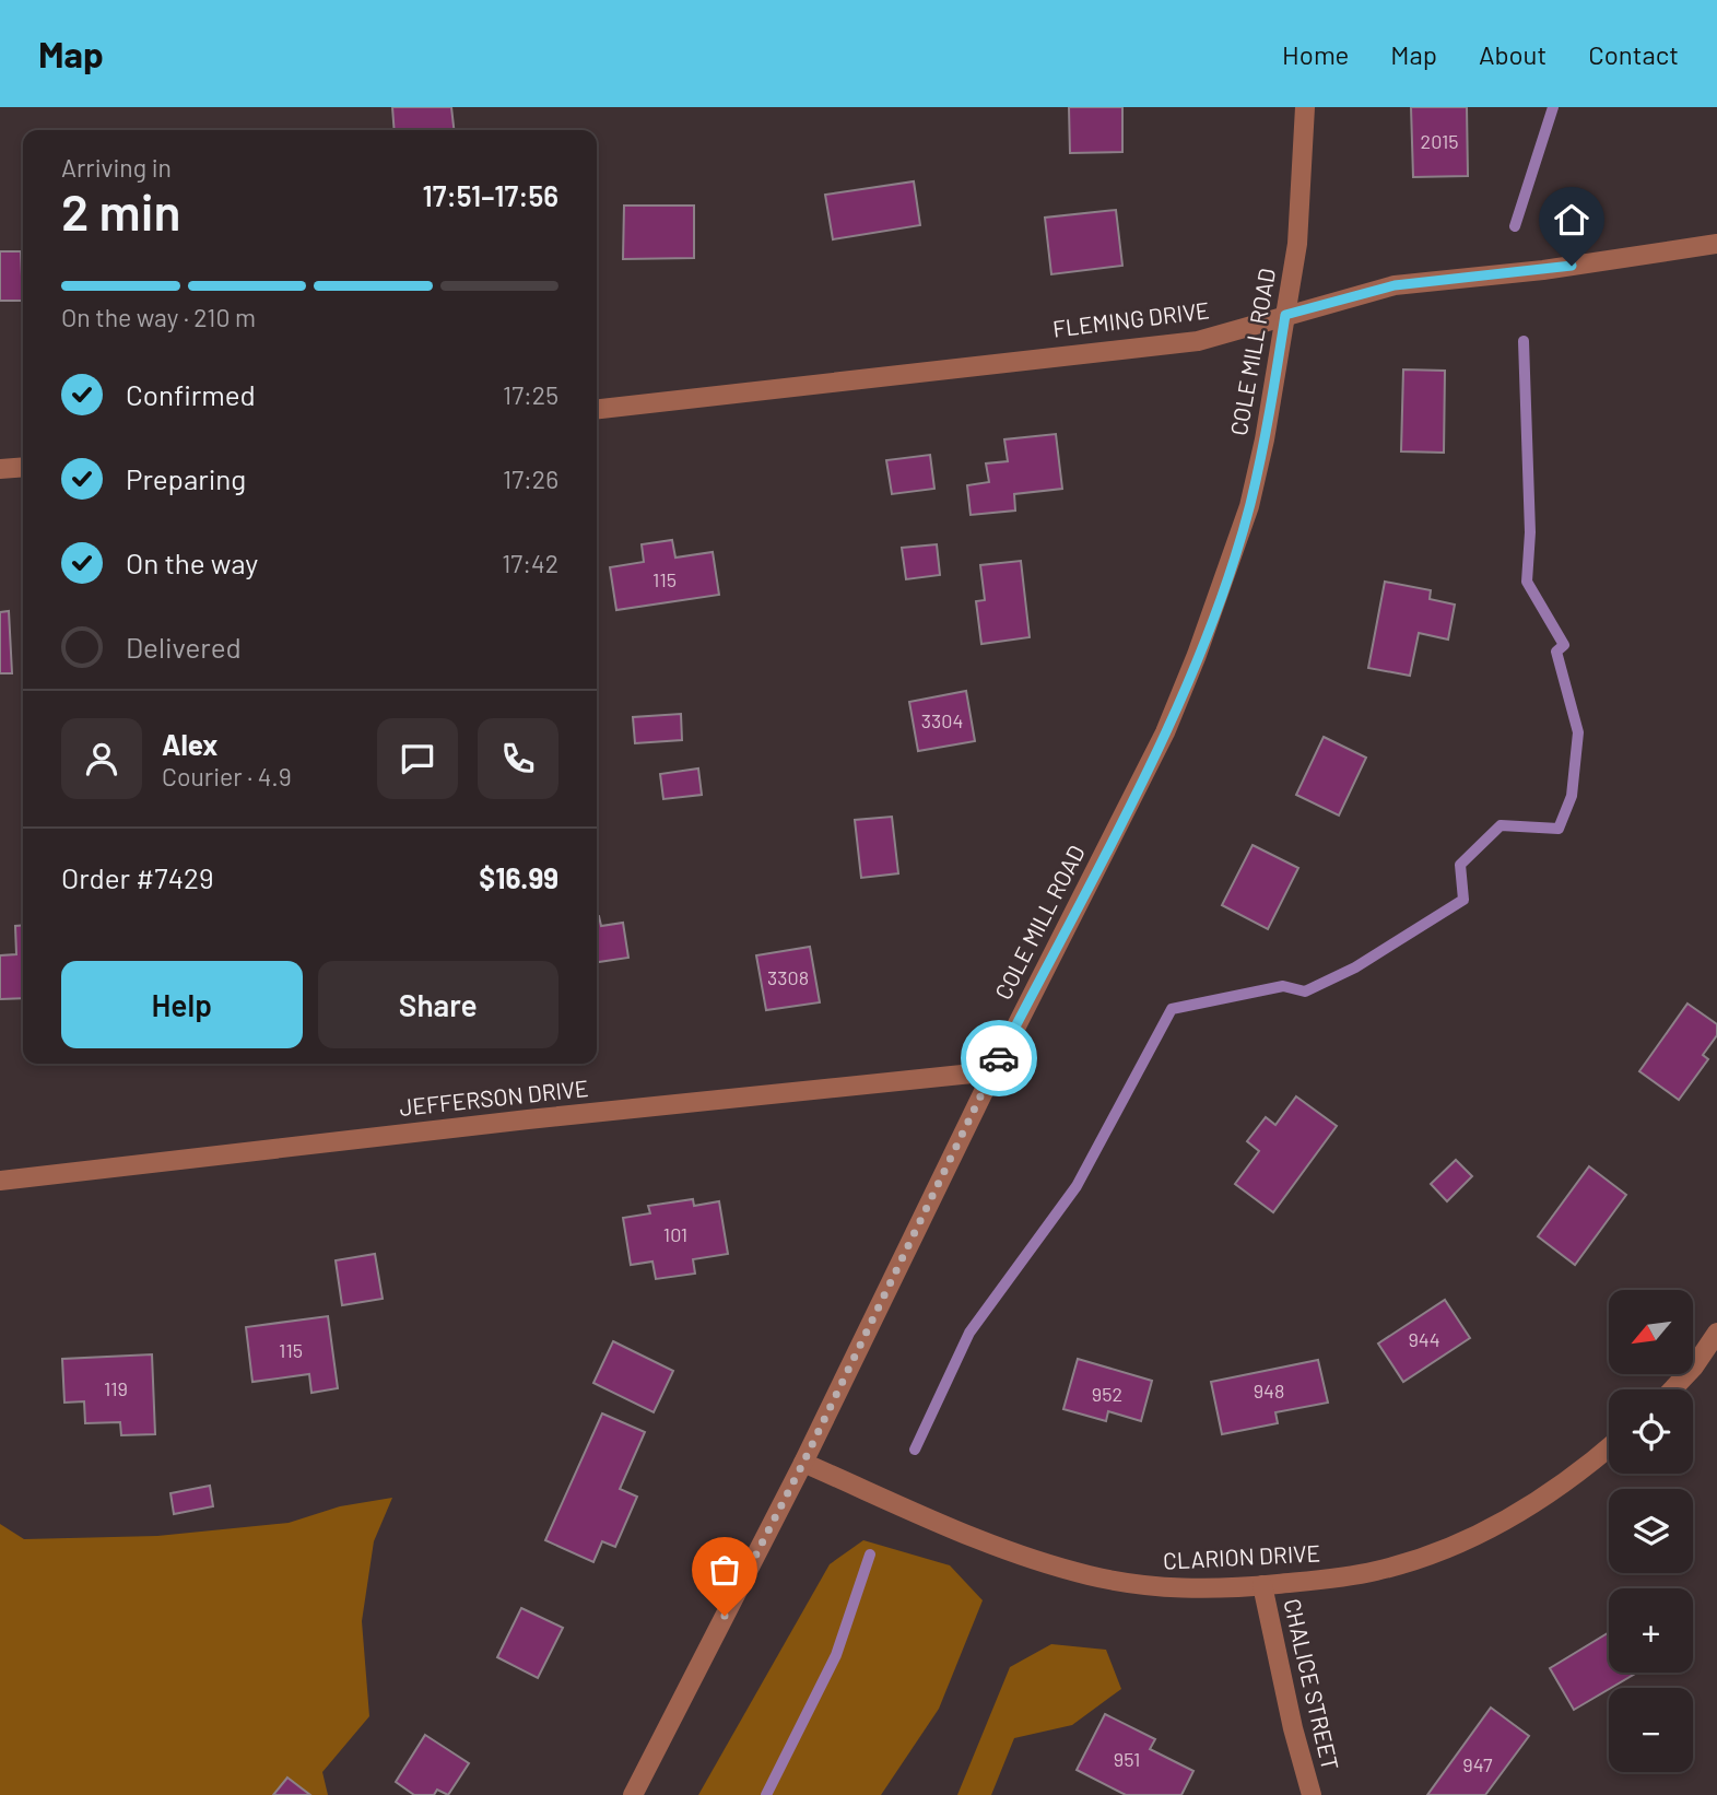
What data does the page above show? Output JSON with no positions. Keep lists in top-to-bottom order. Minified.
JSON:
{"streets":{"street":["FLEMING DRIVE","COLE MILL ROAD","JEFFERSON DRIVE","CLARION DRIVE","CHALICE STREET"]},"crossings":[["FLEMING DRIVE","COLE MILL ROAD"],["COLE MILL ROAD","JEFFERSON DRIVE"],["COLE MILL ROAD","CLARION DRIVE"],["CLARION DRIVE","CHALICE STREET"]],"house_numbers":["2015","115","3304","3308","101","944","115","119","948","952","951","947"],"north":"bottom left","page":{"header":"Map","nav":["Home","Map","About","Contact"],"heading":["2 min","Arriving in","17:51–17:56"],"panel":["Alex","Courier · 4.9","Order #7429","$16.99"],"bar":"On the way · 210 m","list":[["Confirmed","17:25"],["Preparing","17:26"],["On the way","17:42"],"Delivered"],"buttons":["Help","Share"],"map_buttons":["+","−"]}}
